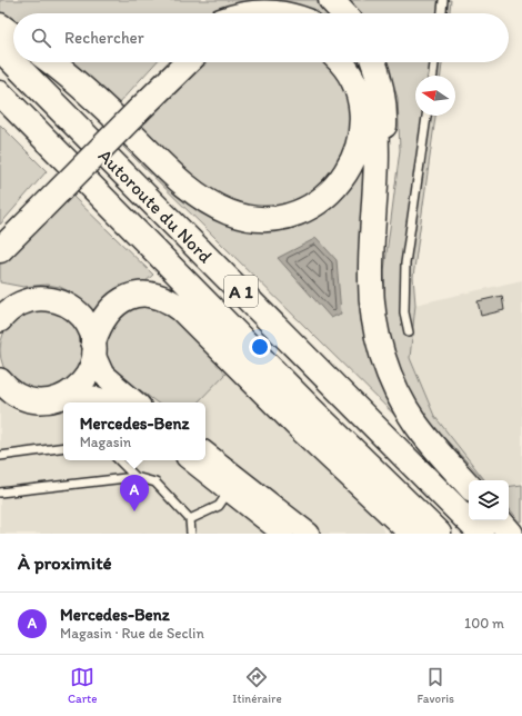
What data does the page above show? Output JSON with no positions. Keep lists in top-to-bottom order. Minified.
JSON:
{"streets":{"highway":["Autoroute du Nord","A 1"]},"north":"left","page":{"search":"Rechercher","popup":["Mercedes-Benz","Magasin"],"pins":"A","heading":"À proximité","list":[{"mark":"A","name":"Mercedes-Benz","note":"Magasin · Rue de Seclin","value":"100 m"}],"nav":["Carte","Itinéraire","Favoris"]}}
